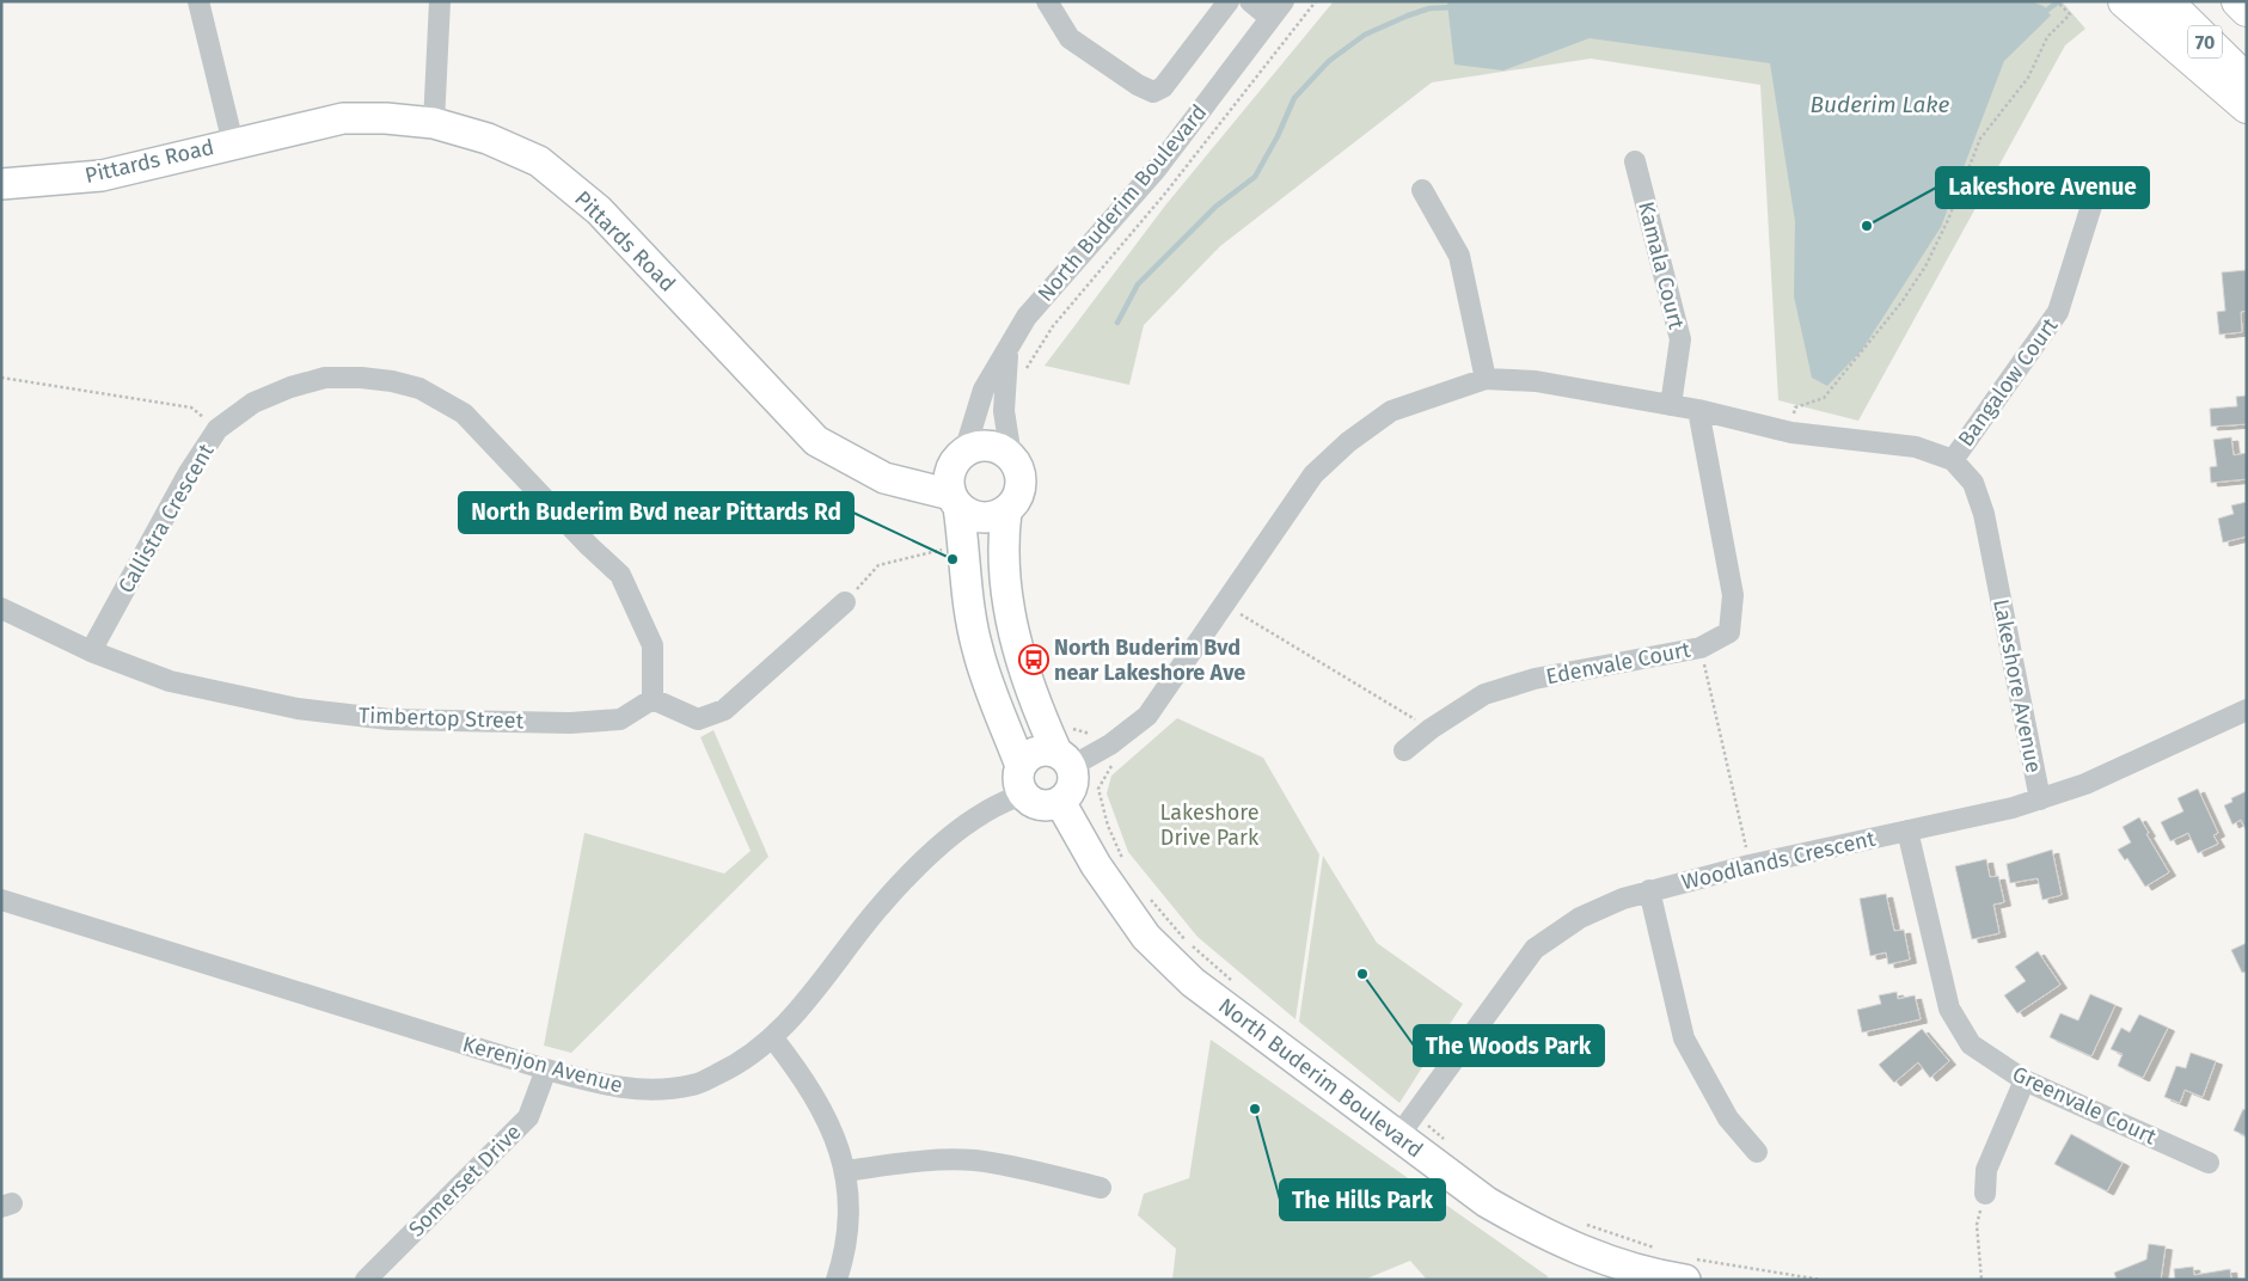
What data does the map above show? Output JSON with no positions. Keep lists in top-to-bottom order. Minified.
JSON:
{"streets":{"highway":["70"],"street":["Pittards Road","North Buderim Boulevard","Kamala Court","Bangalow Court","Callistra Crescent","Edenvale Court","Lakeshore Avenue","Timbertop Street","Woodlands Crescent","Kerenjon Avenue","Greenvale Court","Somerset Drive"]},"crossings":[["Pittards Road","North Buderim Boulevard"],["North Buderim Boulevard","Woodlands Crescent"],["North Buderim Boulevard","Kerenjon Avenue"],["Bangalow Court","Lakeshore Avenue"],["Callistra Crescent","Timbertop Street"],["Lakeshore Avenue","Woodlands Crescent"],["Woodlands Crescent","Greenvale Court"],["Kerenjon Avenue","Somerset Drive"]],"water":["Buderim Lake"],"parks":["Lakeshore Drive Park"],"places":{"other":["Lakeshore Avenue","North Buderim Bvd near Pittards Rd","The Woods Park","The Hills Park"],"bus stop":["North Buderim Bvd near Lakeshore Ave"]}}
